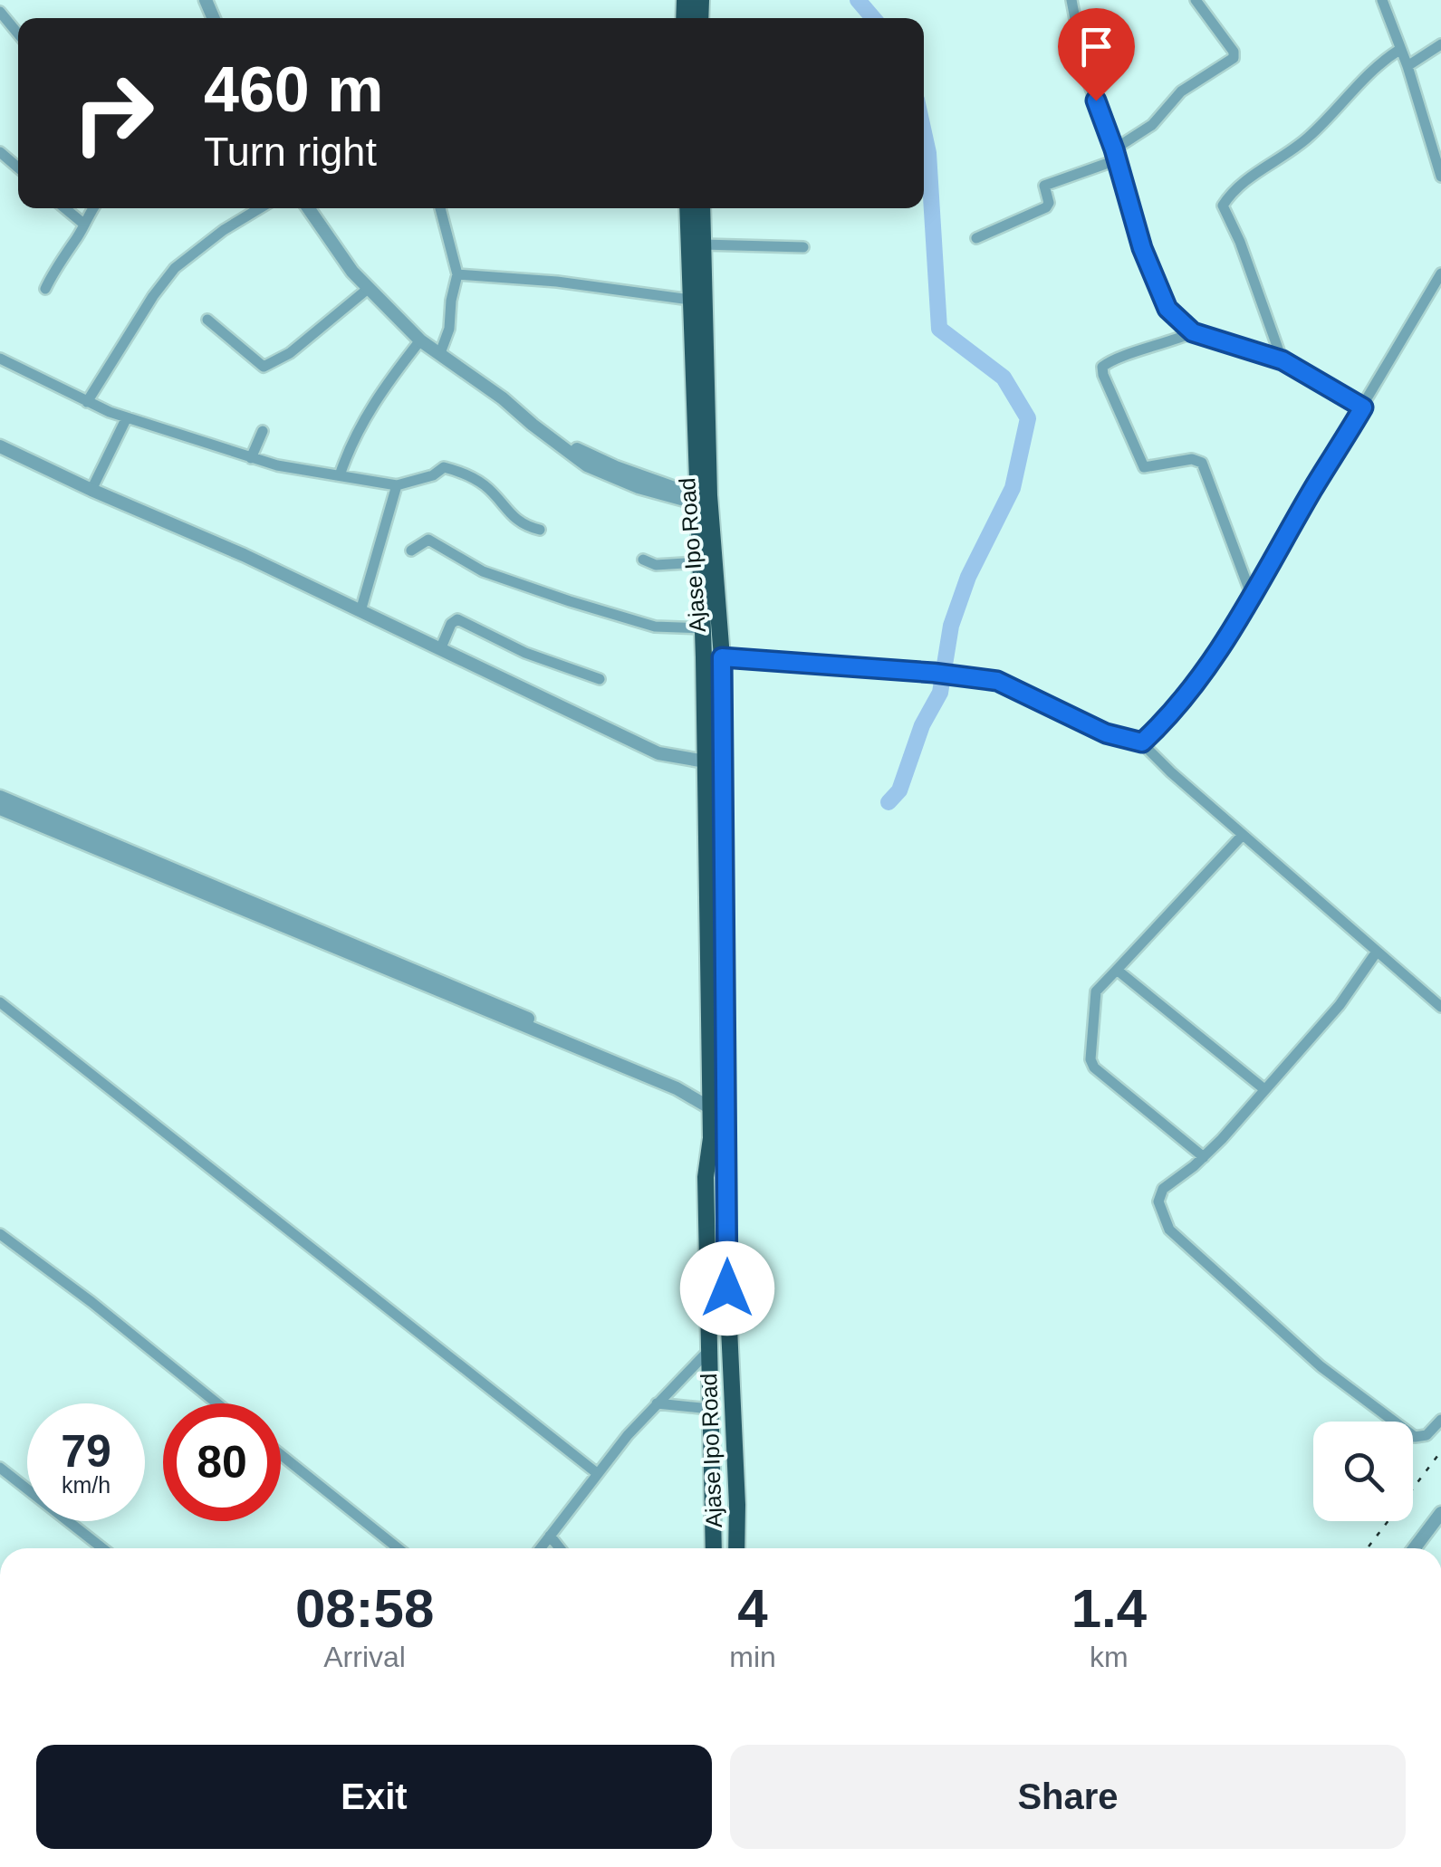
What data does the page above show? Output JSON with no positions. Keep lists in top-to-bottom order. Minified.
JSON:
{"streets":{"highway":["Ajase Ipo Road"]},"page":{"turn":["460 m","Turn right"],"speed":"79 km/h","limit":"80","eta":["08:58","Arrival","4","min","1.4","km"],"buttons":["Exit","Share"]}}
